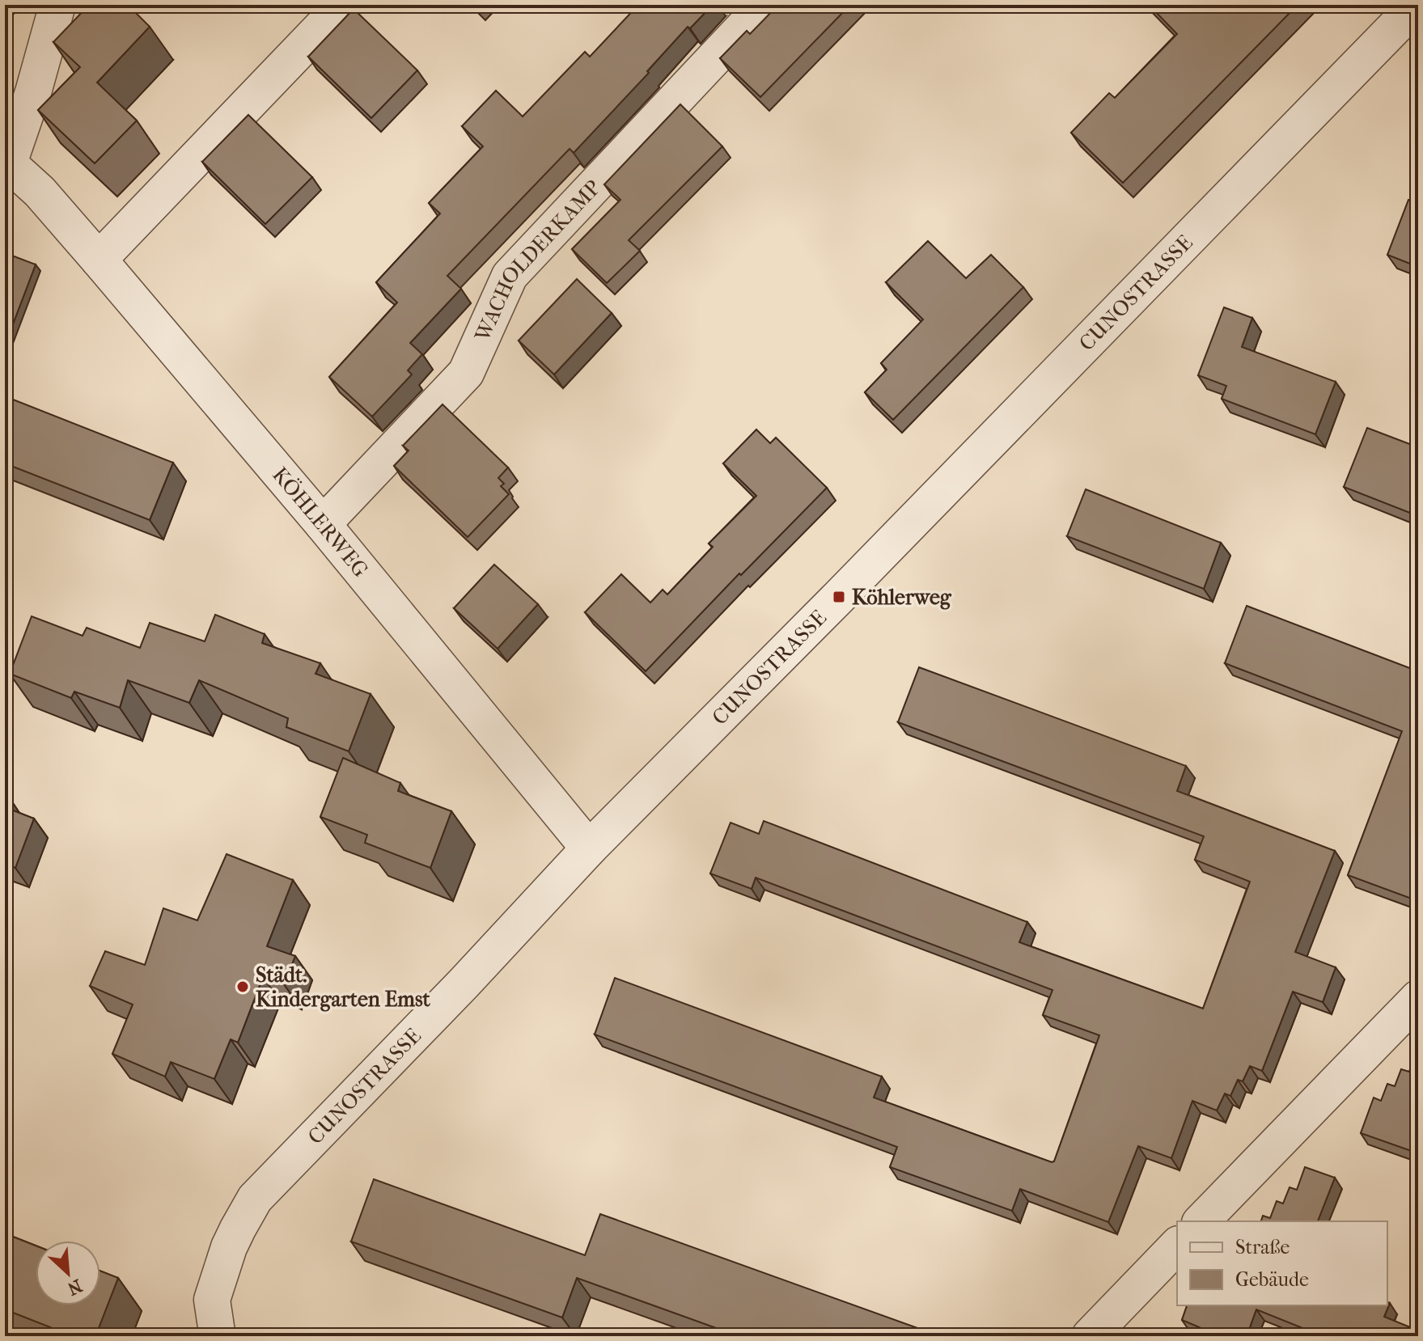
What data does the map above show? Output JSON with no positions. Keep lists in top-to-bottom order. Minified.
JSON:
{"streets":{"street":["WACHOLDERKAMP","CUNOSTRASSE","KÖHLERWEG"]},"crossings":[["WACHOLDERKAMP","KÖHLERWEG"],["CUNOSTRASSE","KÖHLERWEG"]],"places":{"transit":["Köhlerweg"],"other":["Städt. Kindergarten Emst"]},"legend":["Straße","Gebäude"],"north":"bottom right"}
